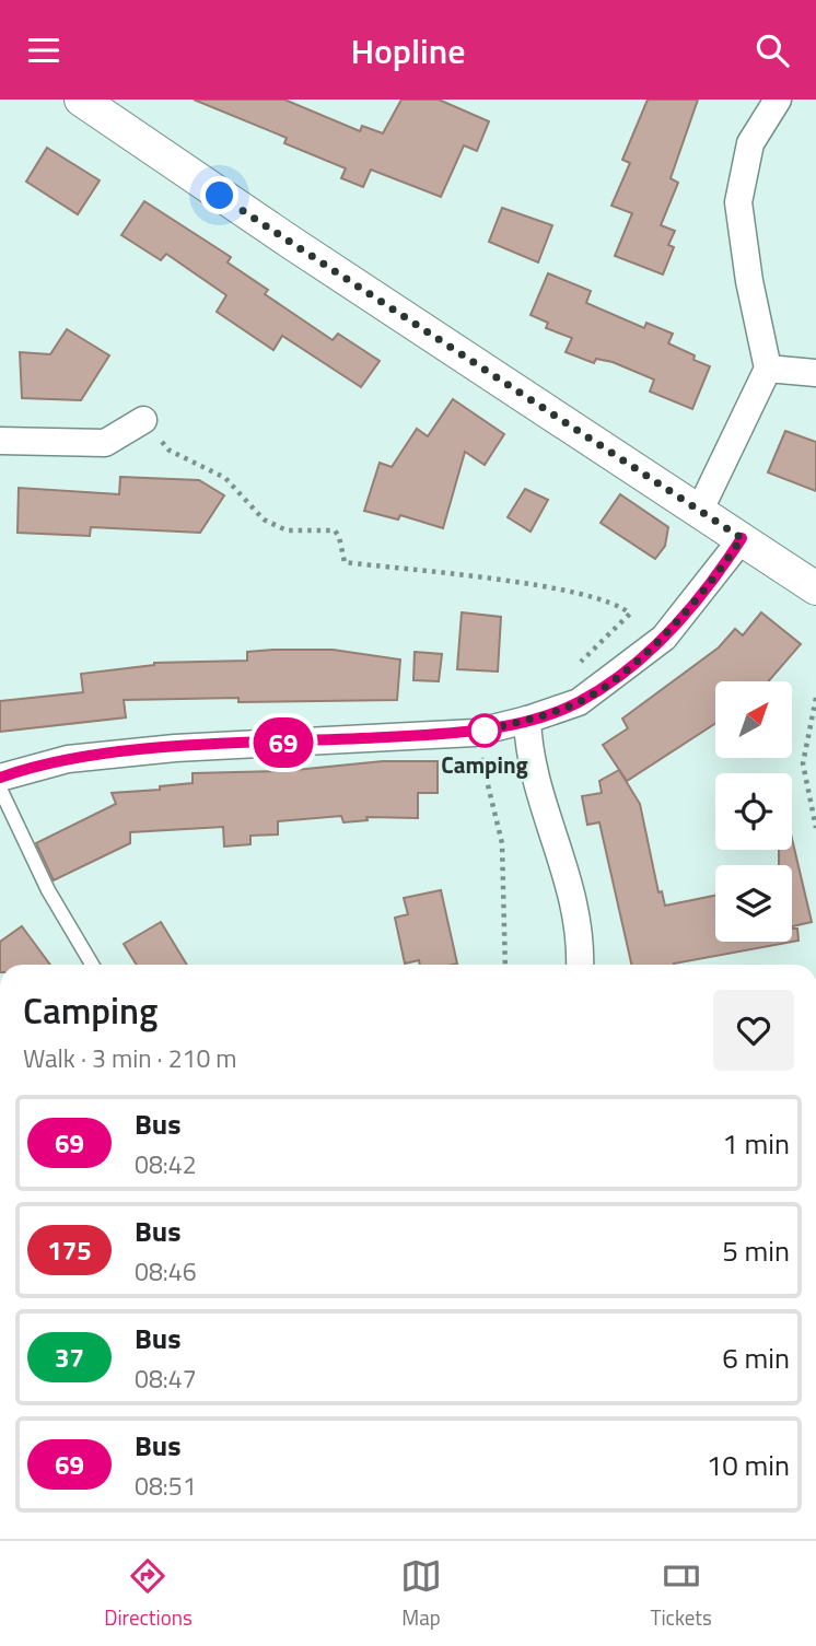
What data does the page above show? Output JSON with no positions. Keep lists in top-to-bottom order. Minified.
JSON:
{"places":["Camping"],"lines":["bus line 69"],"north":"top right","page":{"header":"Hopline","on_map":"69","heading":["Camping","Walk · 3 min · 210 m"],"list":[{"mark":"69","name":"Bus","note":"08:42","value":"1 min"},{"mark":"175","name":"Bus","note":"08:46","value":"5 min"},{"mark":"37","name":"Bus","note":"08:47","value":"6 min"},{"mark":"69","name":"Bus","note":"08:51","value":"10 min"}],"tabs":["Directions","Map","Tickets"]}}
